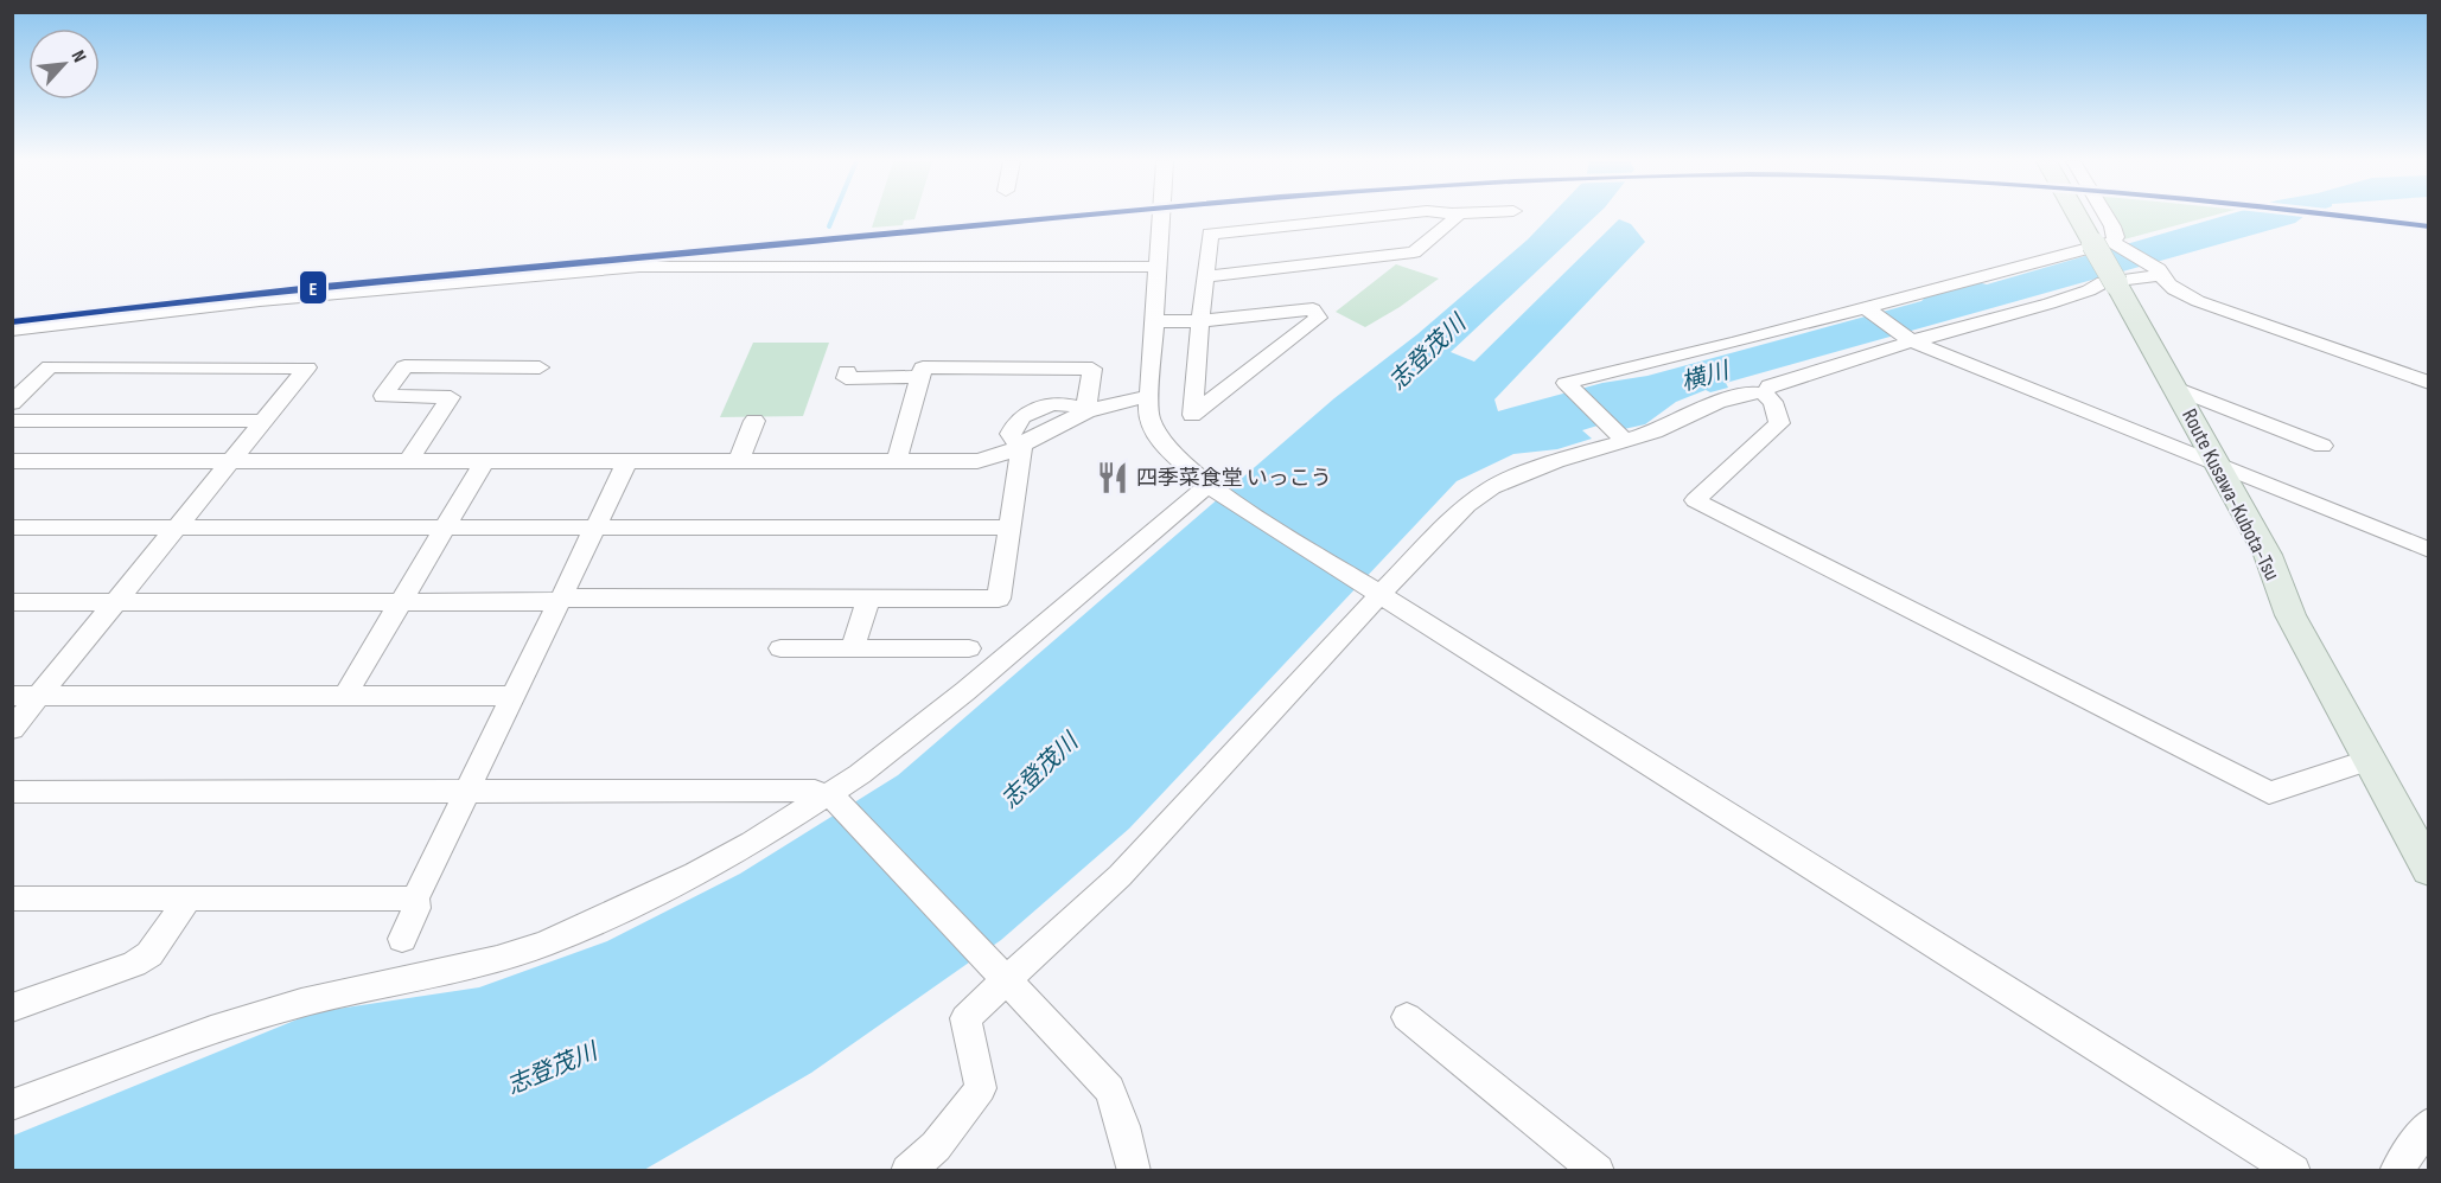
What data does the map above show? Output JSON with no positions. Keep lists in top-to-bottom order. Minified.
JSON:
{"streets":{"main road":["Route Kusawa-Kubota-Tsu"]},"water":["志登茂川","横川"],"places":{"restaurant":["四季菜食堂 いっこう"]},"lines":["transit line E"],"north":"top right"}
